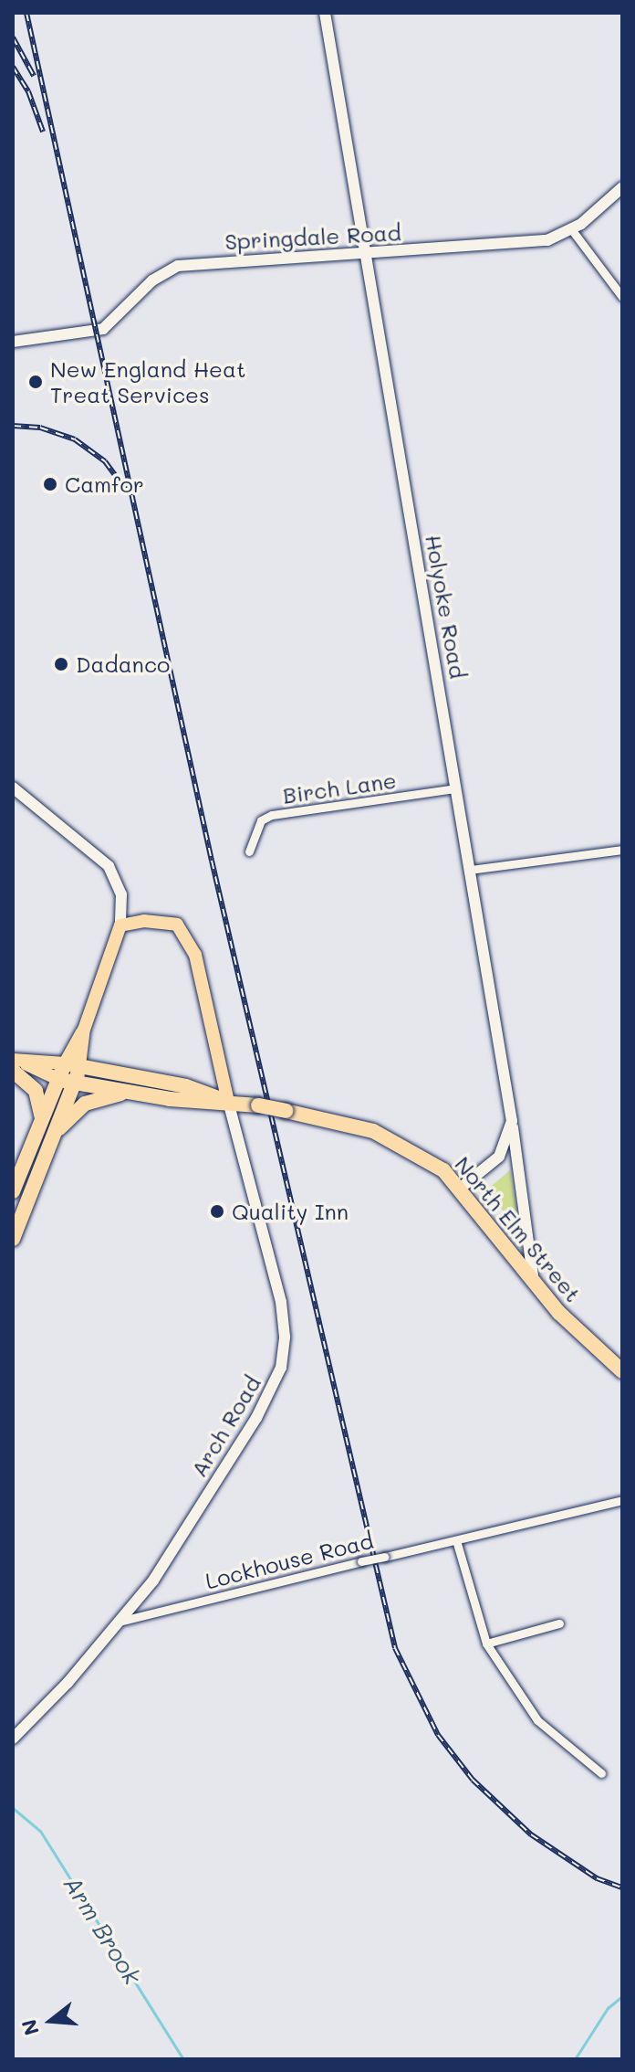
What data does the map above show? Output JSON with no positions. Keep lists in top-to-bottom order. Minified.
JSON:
{"streets":{"highway":["North Elm Street"],"street":["Springdale Road","Holyoke Road","Birch Lane","Arch Road","Lockhouse Road"]},"crossings":[["Springdale Road","Holyoke Road"],["Holyoke Road","Birch Lane"],["Holyoke Road","North Elm Street"],["North Elm Street","Arch Road"],["Arch Road","Lockhouse Road"]],"water":["Arm Brook"],"places":["New England Heat Treat Services","Camfor","Dadanco","Quality Inn"],"north":"left"}
